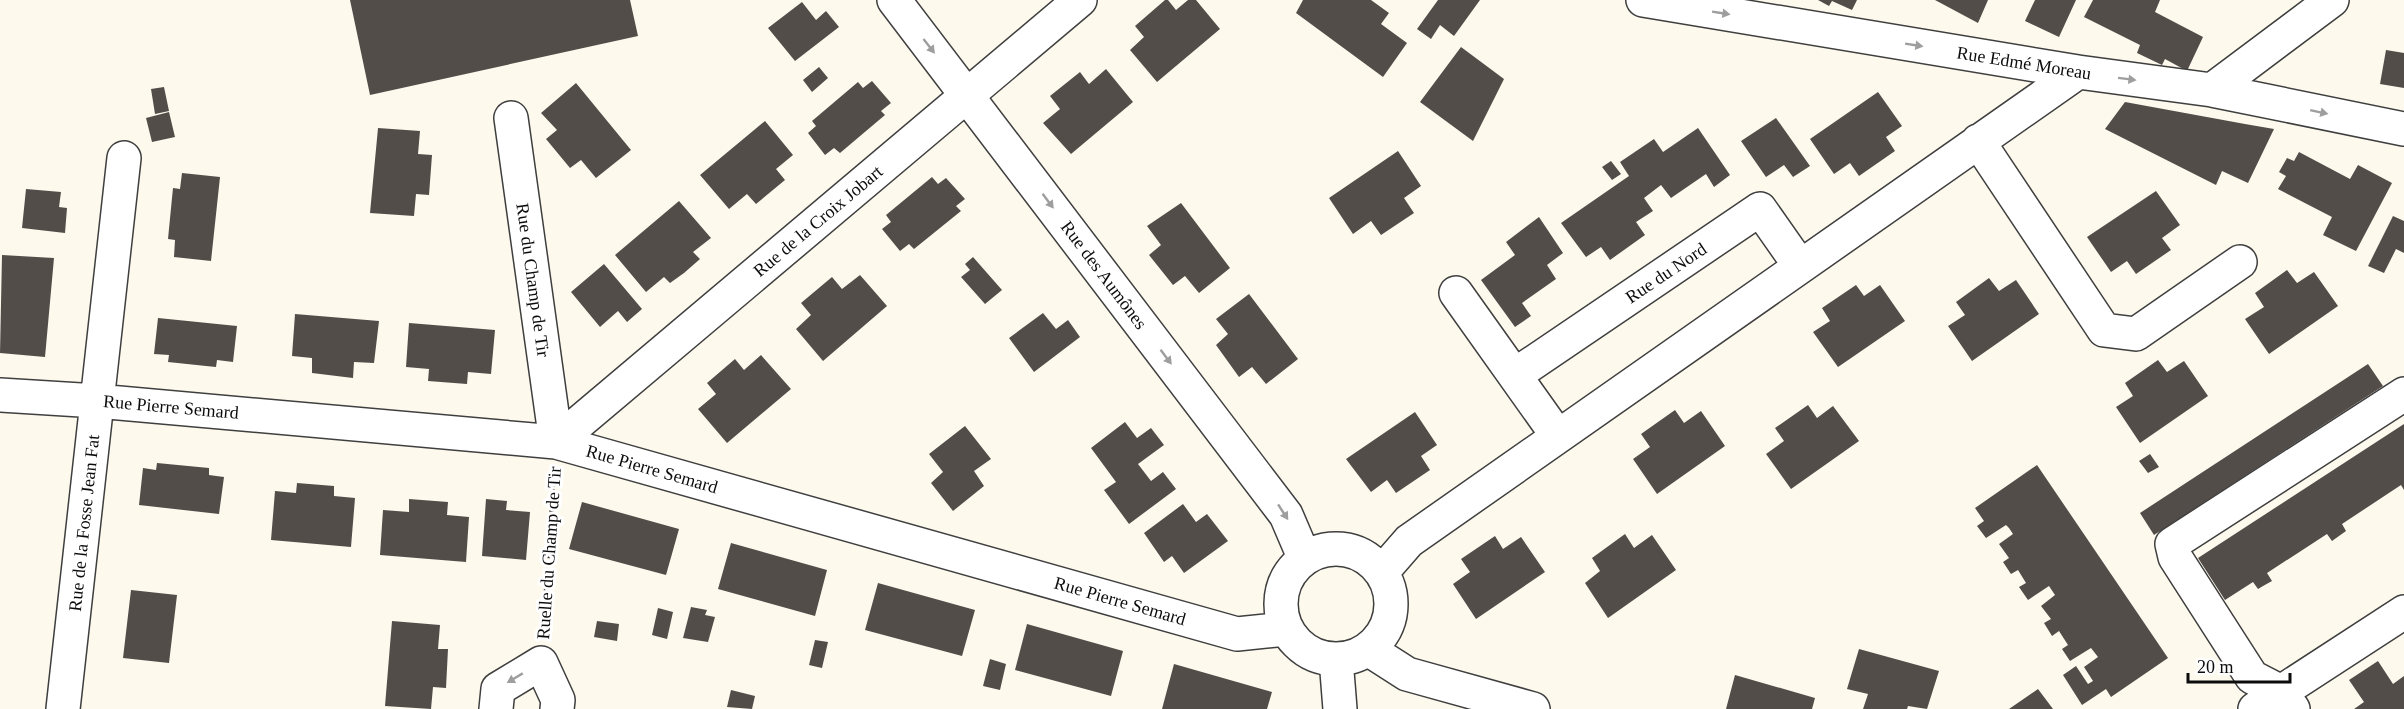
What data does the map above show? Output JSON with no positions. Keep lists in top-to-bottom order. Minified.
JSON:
{"streets":{"street":["Rue Edmé Moreau","Rue de la Croix Jobart","Rue du Nord","Rue des Aumônes","Rue du Champ de Tir","Rue Pierre Semard","Rue de la Fosse Jean Fat","Ruelle du Champ de Tir"]},"crossings":[["Rue de la Croix Jobart","Rue des Aumônes"],["Rue de la Croix Jobart","Rue du Champ de Tir"],["Rue de la Croix Jobart","Rue Pierre Semard"],["Rue de la Croix Jobart","Ruelle du Champ de Tir"],["Rue des Aumônes","Rue Pierre Semard"],["Rue du Champ de Tir","Rue Pierre Semard"],["Rue du Champ de Tir","Ruelle du Champ de Tir"],["Rue Pierre Semard","Rue de la Fosse Jean Fat"],["Rue Pierre Semard","Ruelle du Champ de Tir"]],"one_way":["Rue Edmé Moreau","Rue des Aumônes"],"scale_bar":"20 m"}
